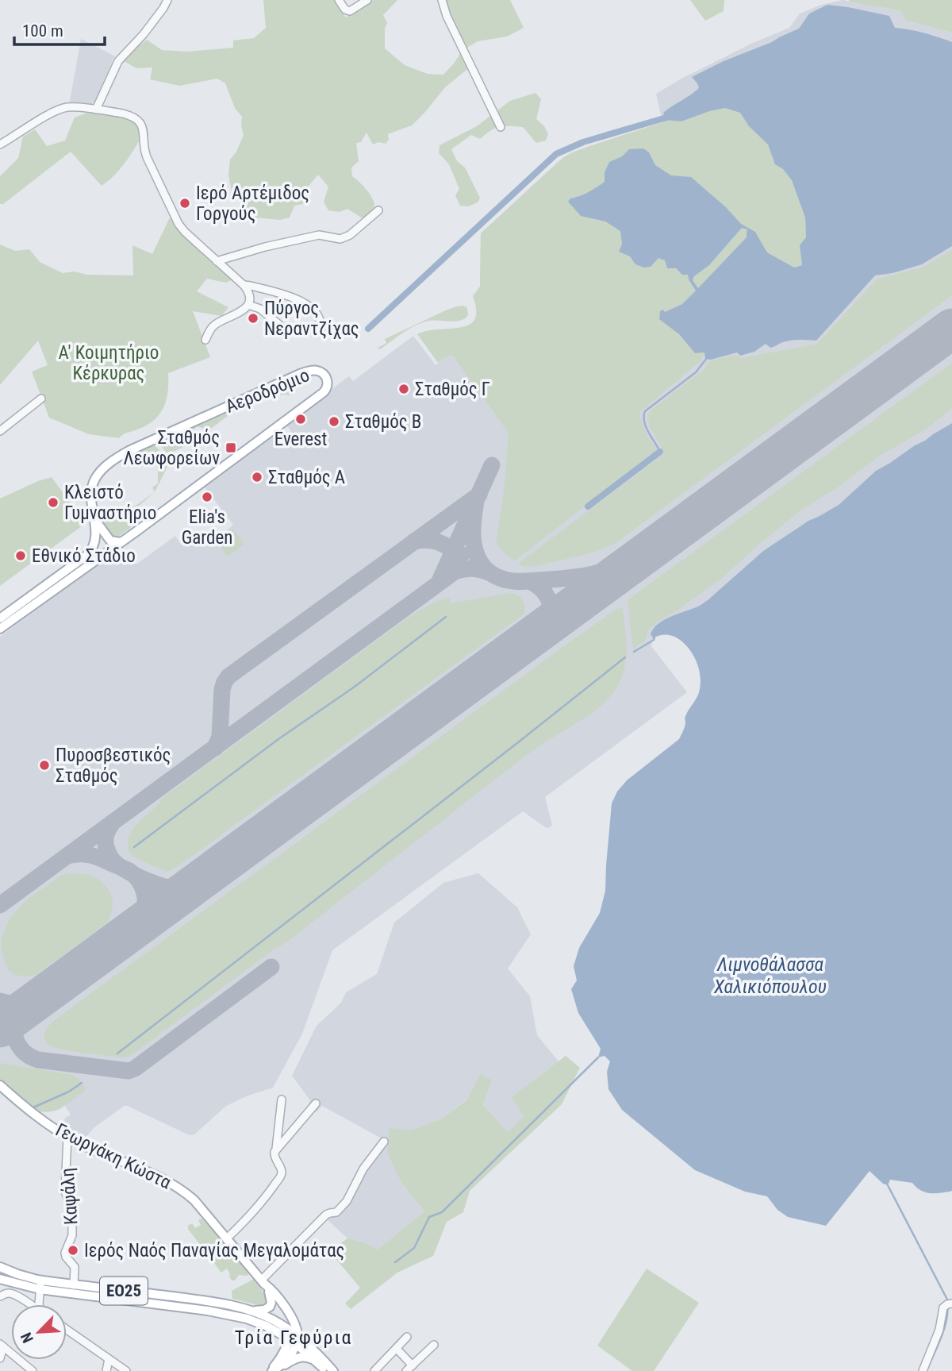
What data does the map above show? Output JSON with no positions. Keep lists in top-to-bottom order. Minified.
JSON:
{"streets":{"main road":["Αεροδρόμιο","Γεωργάκη Κώστα","ΕΟ25"],"street":["Καψάλη"]},"crossings":[["Γεωργάκη Κώστα","Καψάλη"],["Γεωργάκη Κώστα","ΕΟ25"],["Καψάλη","ΕΟ25"]],"districts":["Τρία Γεφύρια"],"water":["Λιμνοθάλασσα Χαλικιόπουλου"],"parks":["Α' Κοιμητήριο Κέρκυρας"],"places":{"other":["Ιερό Αρτέμιδος Γοργούς","Πύργος Νεραντζίχας","Σταθμός Γ","Everest","Σταθμός B","Σταθμός Α","Elia's Garden","Κλειστό Γυμναστήριο","Εθνικό Στάδιο","Πυροσβεστικός Σταθμός","Ιερός Ναός Παναγίας Μεγαλομάτας"],"transit":["Σταθμός Λεωφορείων"]},"scale_bar":"100 m","north":"bottom left"}
